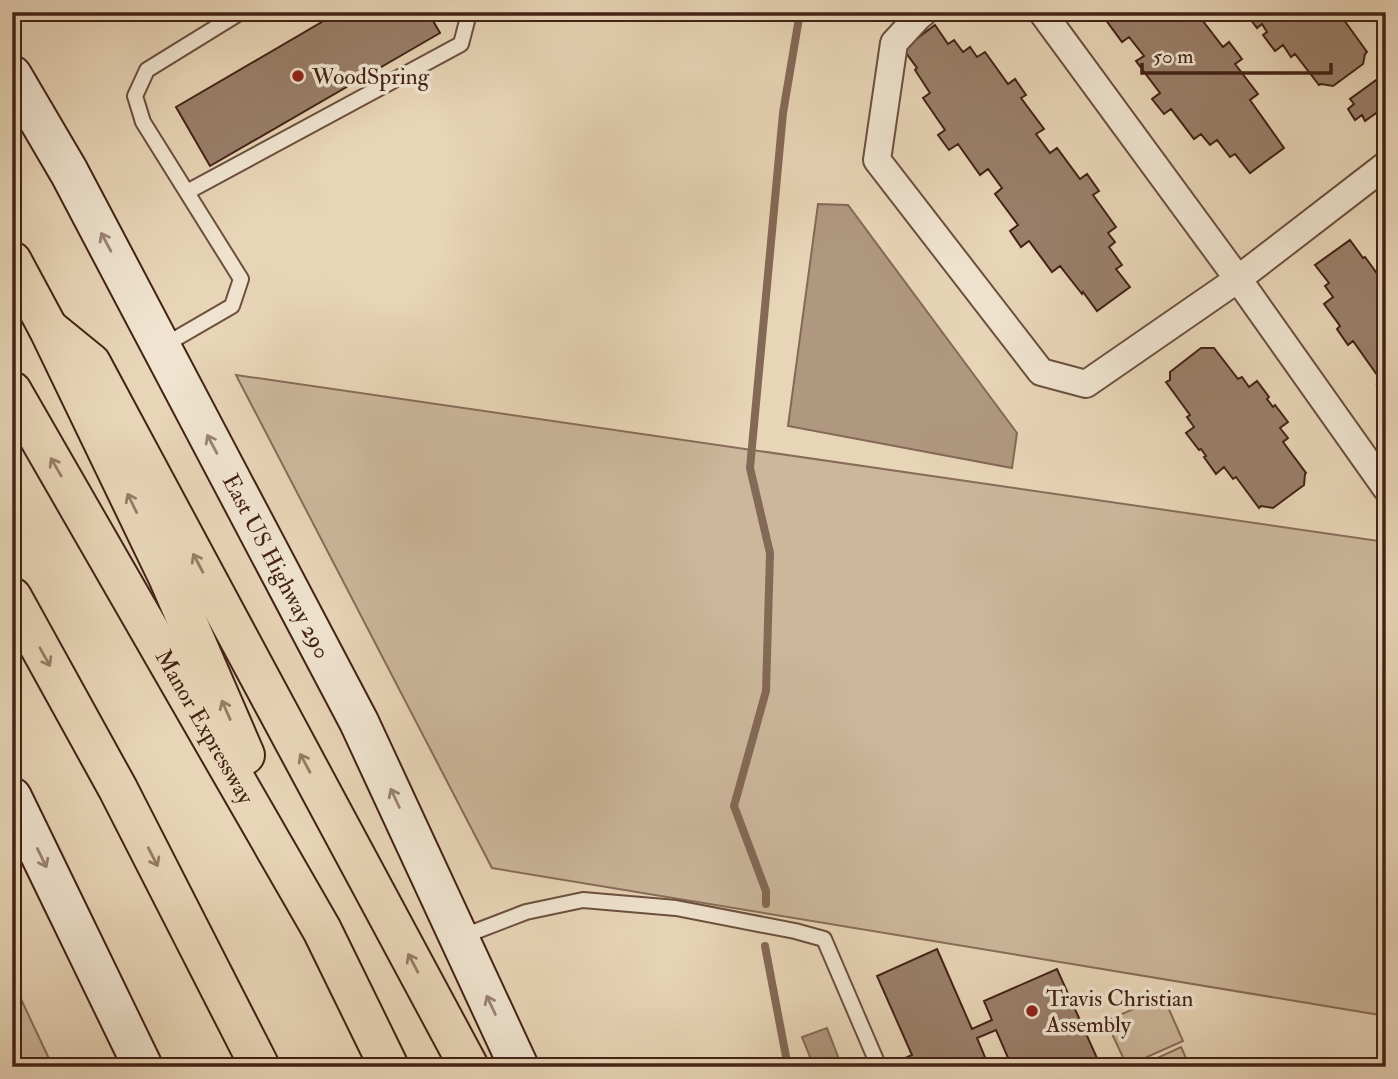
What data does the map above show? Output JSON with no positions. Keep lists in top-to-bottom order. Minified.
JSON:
{"streets":{"highway":["Manor Expressway"],"main road":["East US Highway 290"]},"one_way":["East US Highway 290"],"places":["WoodSpring","Travis Christian Assembly"],"scale_bar":"50 m"}
